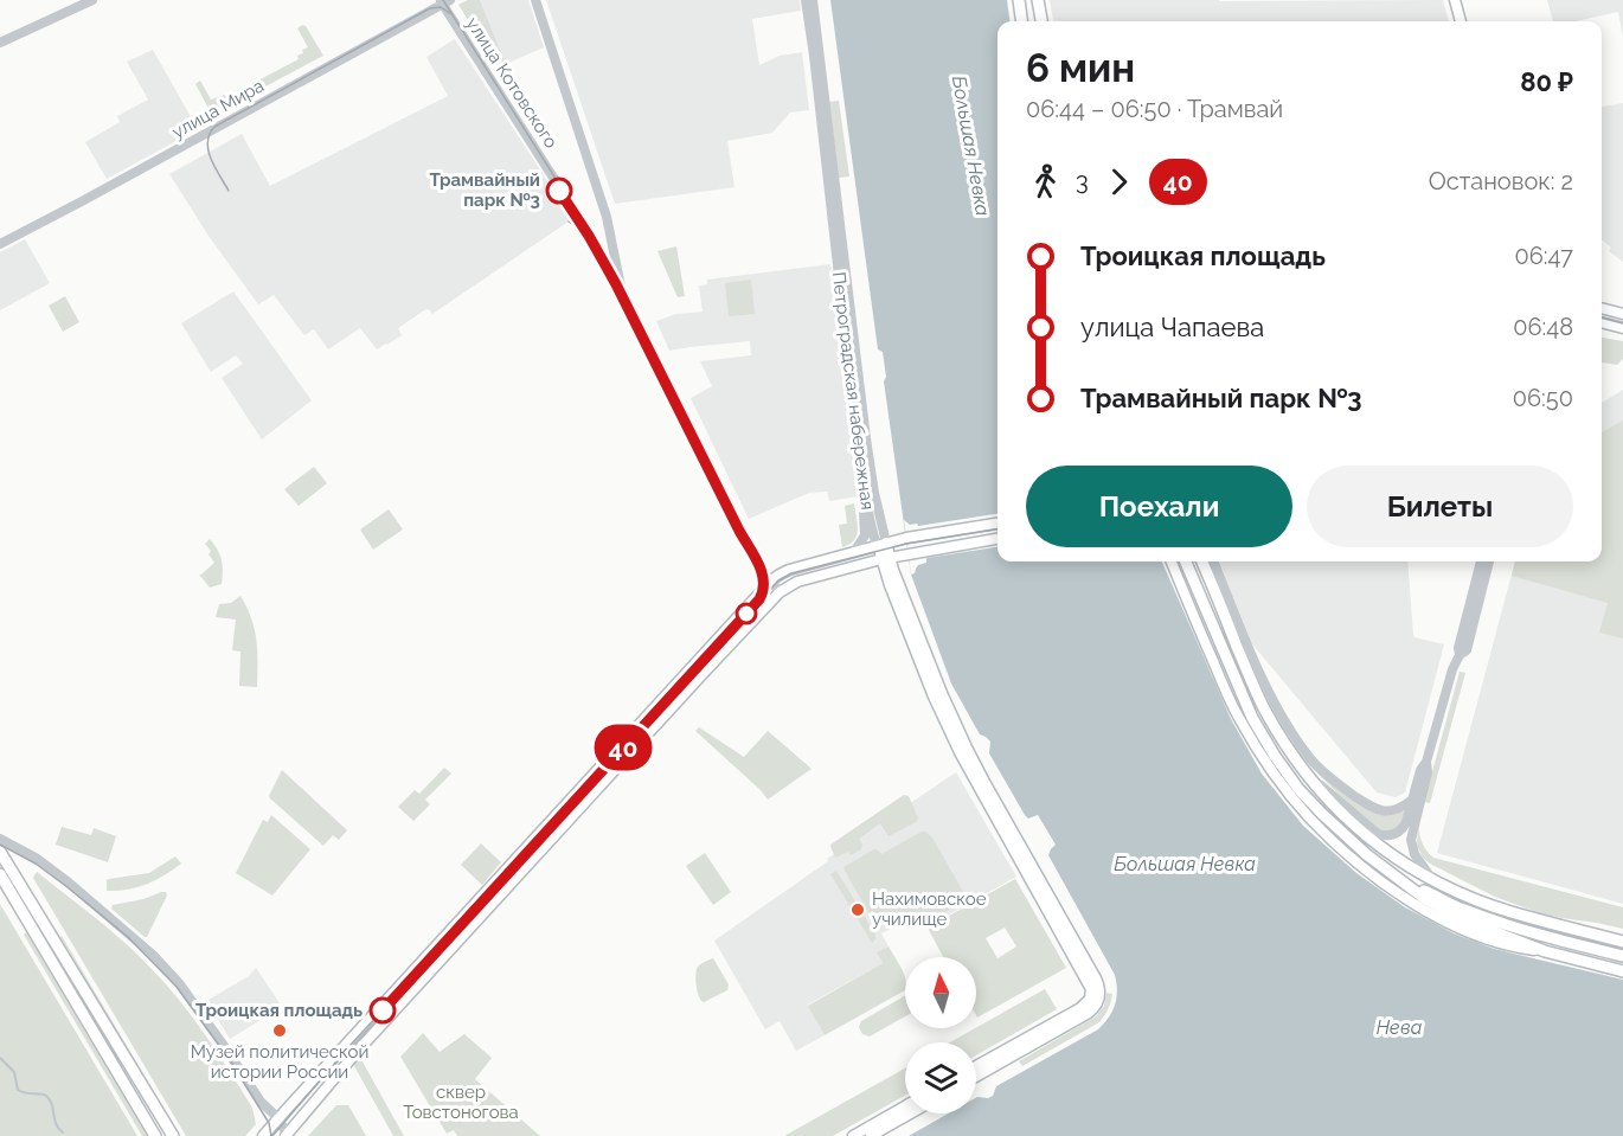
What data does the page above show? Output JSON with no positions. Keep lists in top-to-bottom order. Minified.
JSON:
{"streets":{"main road":["Петроградская набережная"],"street":["улица Котовского","улица Мира"]},"crossings":[["улица Котовского","улица Мира"]],"water":["Большая Невка","Нева"],"parks":["сквер Товстоногова"],"places":["Трамвайный парк №3","Нахимовское училище","Троицкая площадь","Музей политической истории России"],"lines":["tram line 40"],"north":"top","page":{"on_map":"40","heading":["6 мин","06:44 – 06:50 · Трамвай","80 ₽"],"legs":["3","40","Остановок: 2"],"list":[{"name":"Троицкая площадь","value":"06:47"},{"name":"улица Чапаева","value":"06:48"},{"name":"Трамвайный парк №3","value":"06:50"}],"buttons":["Поехали","Билеты"]}}
